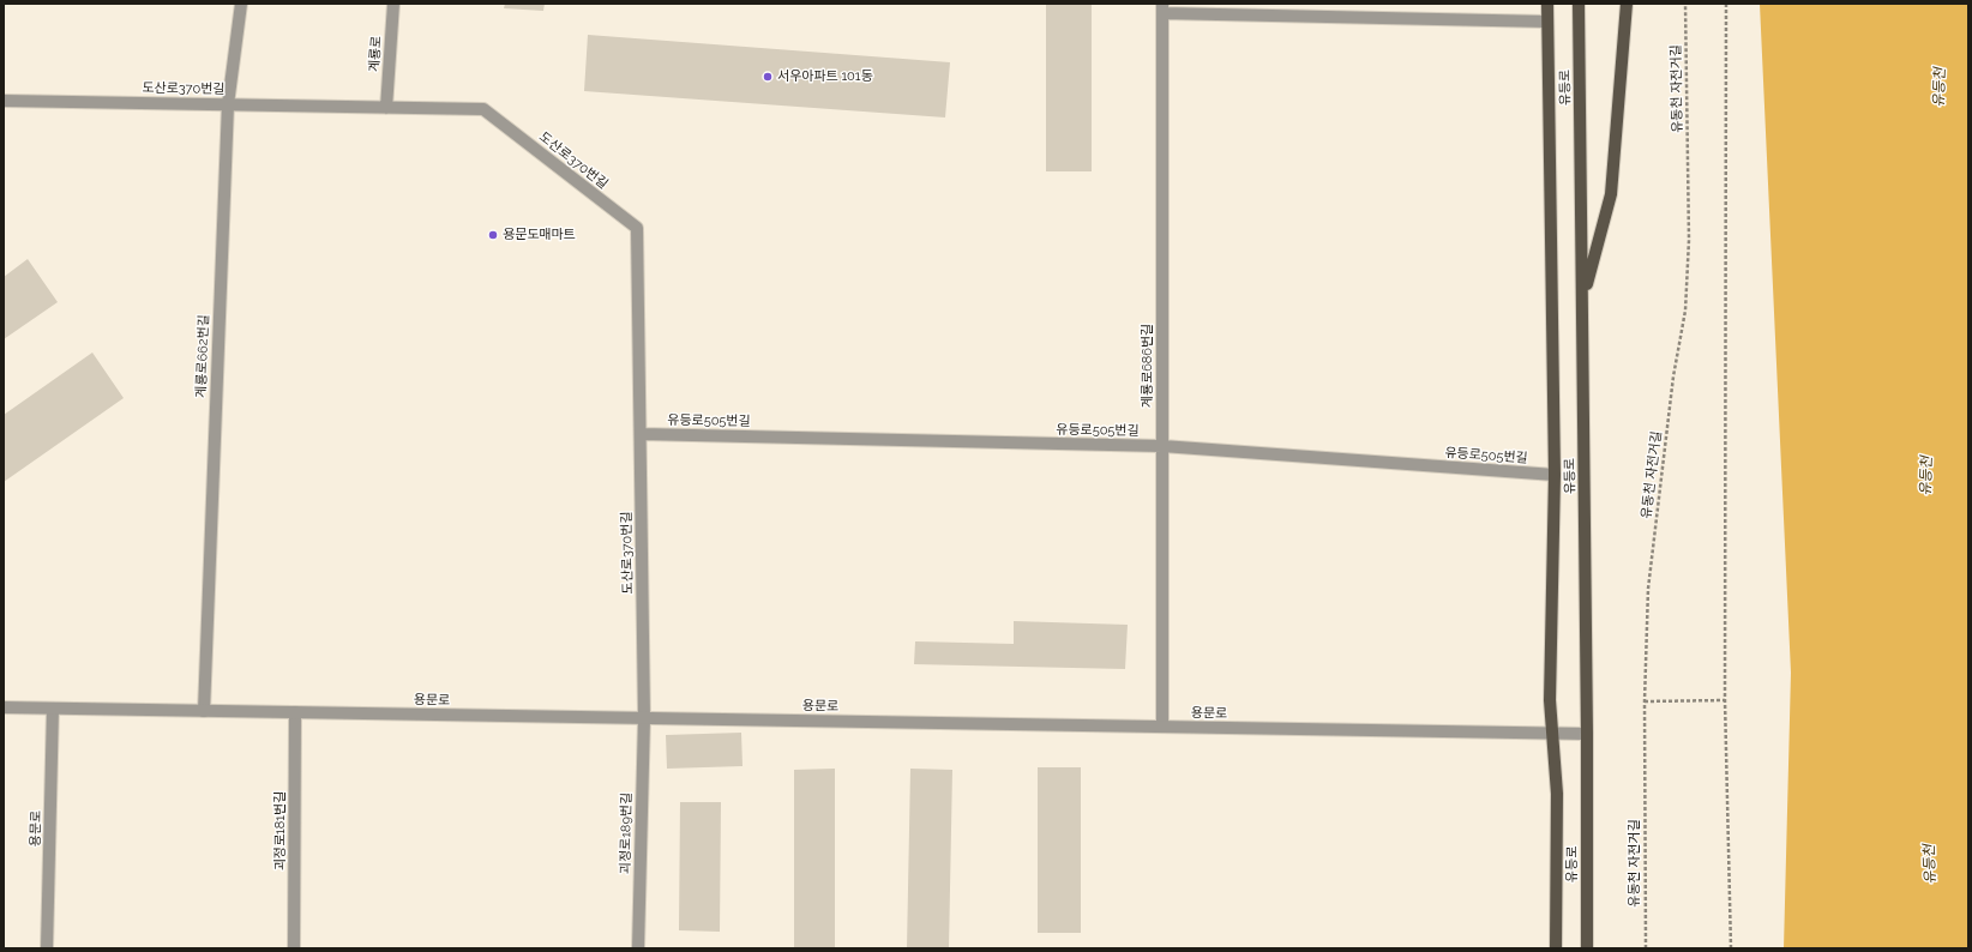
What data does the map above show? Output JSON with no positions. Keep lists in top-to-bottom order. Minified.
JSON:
{"streets":{"main road":["유등로"],"street":["계룡로","도산로370번길","계룡로662번길","계룡로686번길","유등로505번길","용문로","괴정로181번길","괴정로189번길"],"path":["유동천 자전거길"]},"crossings":[["계룡로","도산로370번길"],["유등로","유등로505번길"],["유등로","용문로"],["도산로370번길","계룡로662번길"],["도산로370번길","유등로505번길"],["도산로370번길","용문로"],["도산로370번길","괴정로189번길"],["계룡로662번길","용문로"],["계룡로686번길","유등로505번길"],["계룡로686번길","용문로"],["용문로","괴정로181번길"],["용문로","괴정로189번길"]],"water":["유등천"],"places":["서우아파트 101동","용문도매마트"]}
